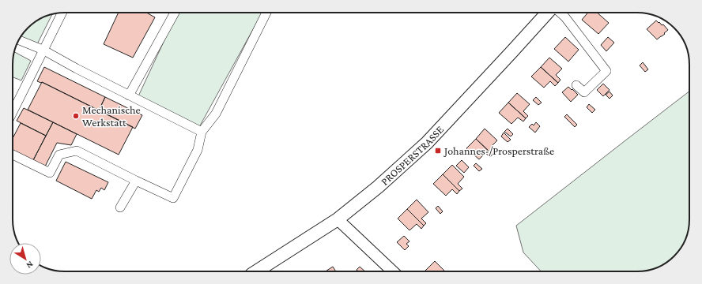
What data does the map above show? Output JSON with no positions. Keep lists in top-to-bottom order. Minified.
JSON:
{"streets":{"main road":["PROSPERSTRASSE"]},"places":{"other":["Mechanische Werkstatt"],"transit":["Johannes-/Prosperstraße"]},"north":"bottom right"}
